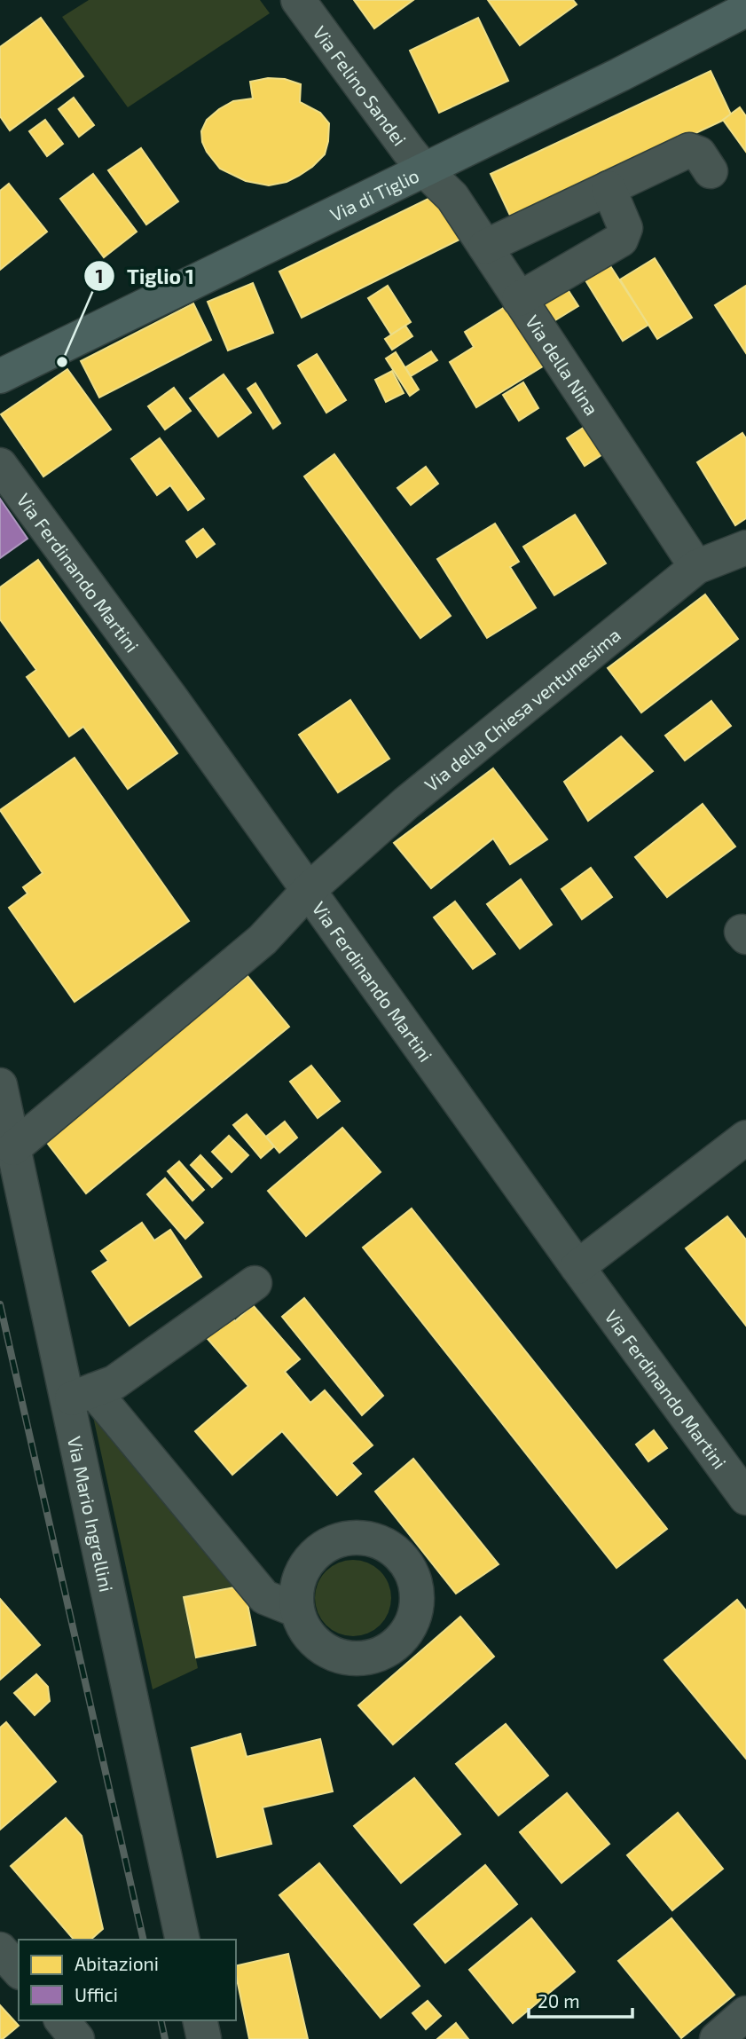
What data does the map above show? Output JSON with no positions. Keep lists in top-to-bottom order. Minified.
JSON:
{"streets":{"main road":["Via di Tiglio"],"street":["Via Felino Sandei","Via della Nina","Via Ferdinando Martini","Via della Chiesa ventunesima","Via Mario Ingrellini"]},"crossings":[["Via Felino Sandei","Via di Tiglio"],["Via Felino Sandei","Via della Nina"],["Via di Tiglio","Via della Nina"],["Via della Nina","Via della Chiesa ventunesima"],["Via Ferdinando Martini","Via della Chiesa ventunesima"],["Via della Chiesa ventunesima","Via Mario Ingrellini"]],"places":["Tiglio 1"],"legend":["Abitazioni","Uffici"],"scale_bar":"20 m"}
